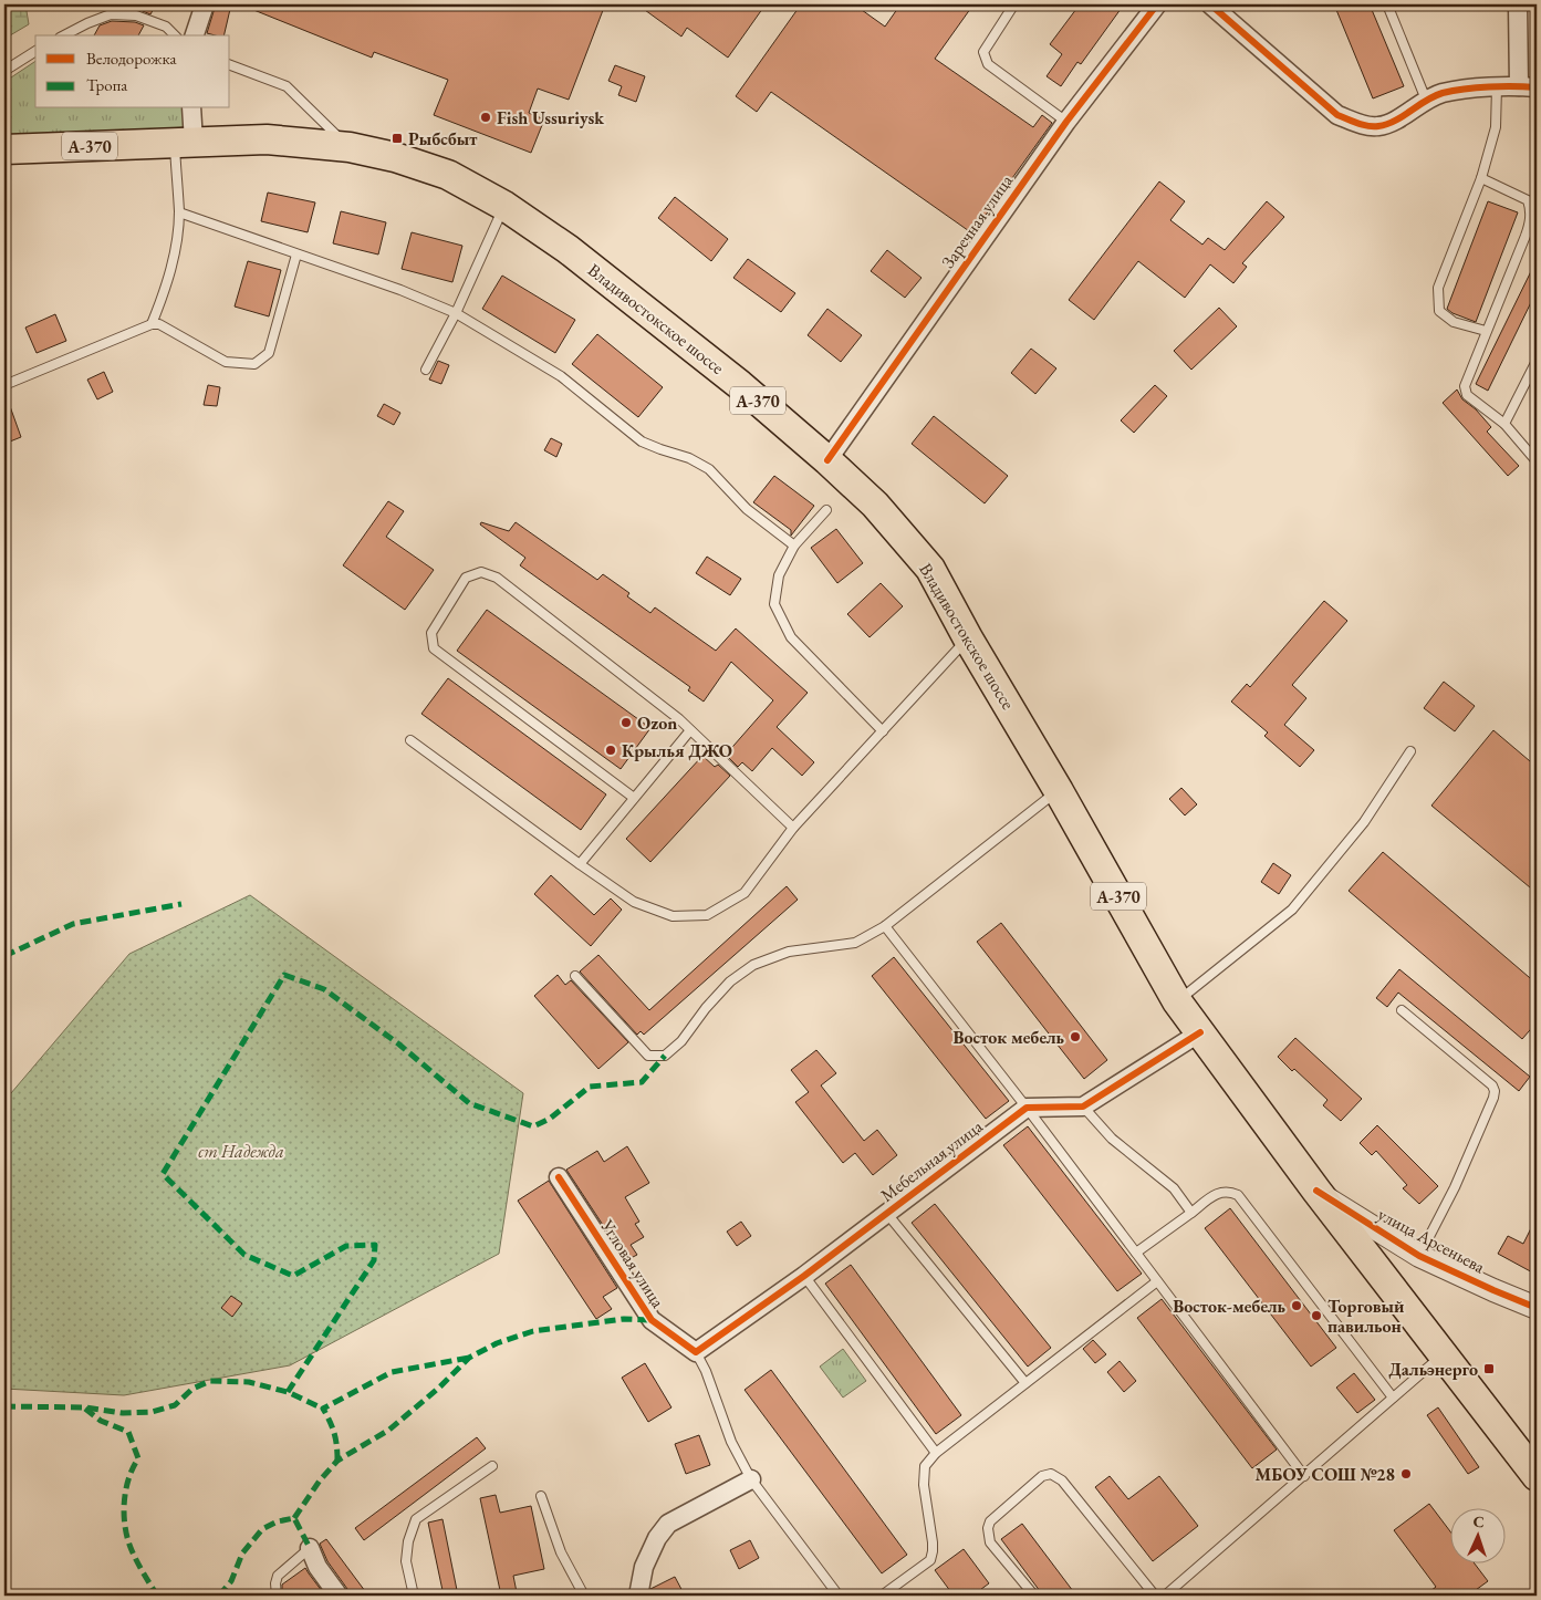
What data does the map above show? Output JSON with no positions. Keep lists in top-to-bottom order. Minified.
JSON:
{"streets":{"highway":["А-370","Владивостокское шоссе"],"street":["Заречная улица","Мебельная улица","улица Арсеньева","Угловая улица"]},"crossings":[["Заречная улица","Владивостокское шоссе"],["Владивостокское шоссе","улица Арсеньева"],["Мебельная улица","Угловая улица"]],"parks":["ст Надежда"],"places":{"other":["Fish Ussuriysk","Ozon","Крылья ДЖО","Восток мебель","Восток-мебель","Торговый павильон","МБОУ СОШ №28"],"transit":["Рыбсбыт","Дальэнерго"]},"legend":["Велодорожка","Тропа"],"north":"top"}
